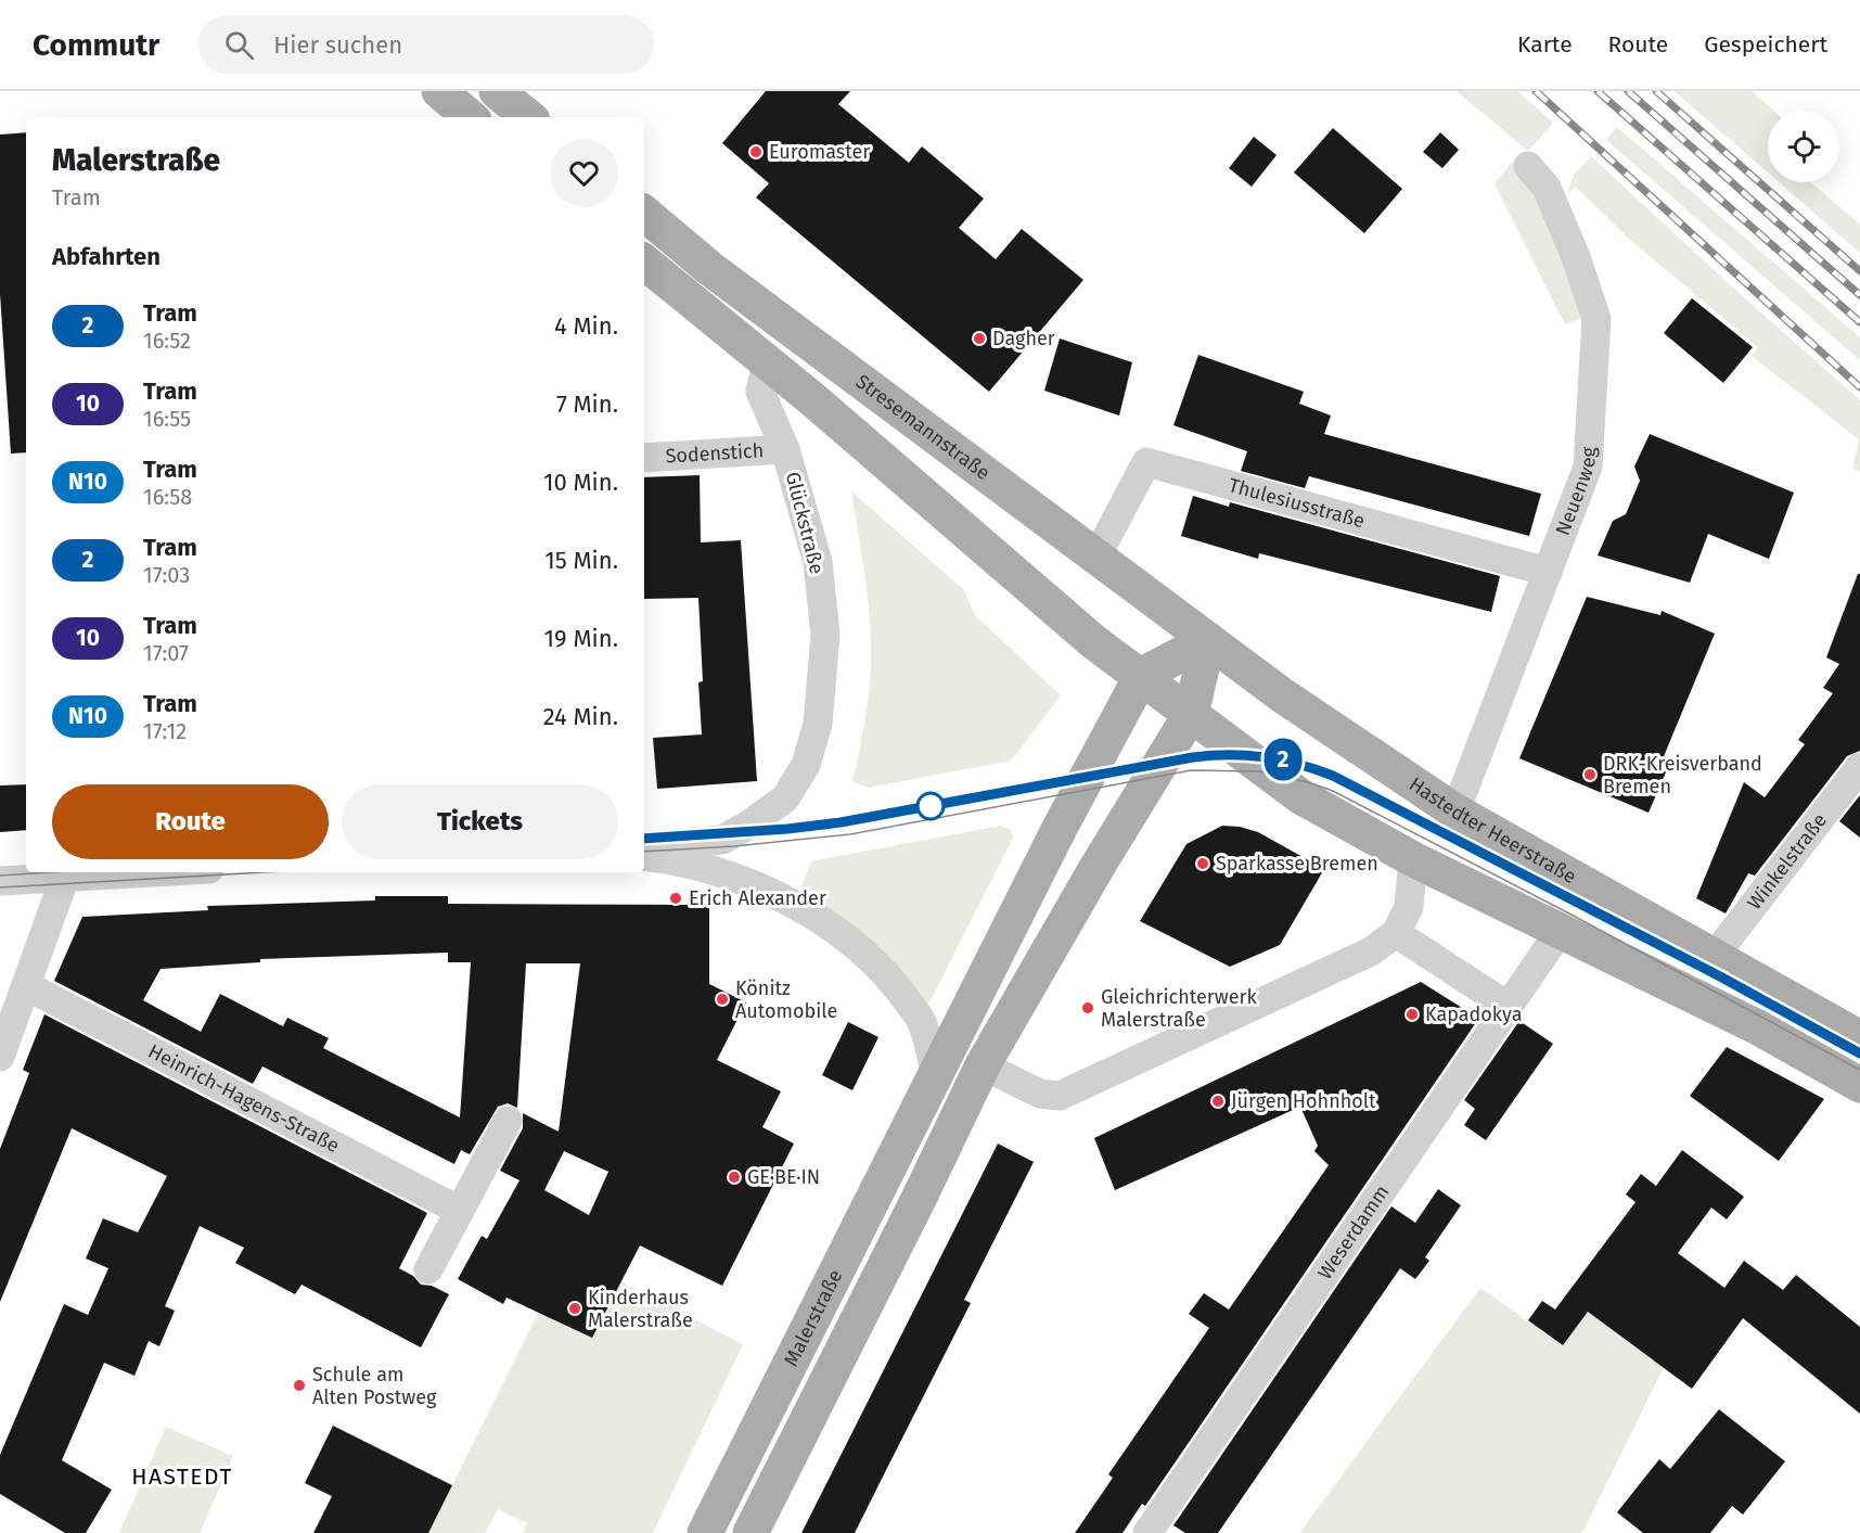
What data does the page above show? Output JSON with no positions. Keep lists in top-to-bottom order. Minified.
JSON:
{"streets":{"main road":["Stresemannstraße","Hastedter Heerstraße","Malerstraße"],"street":["Sodenstich","Neuenweg","Thulesiusstraße","Glückstraße","Winkelstraße","Heinrich-Hagens-Straße","Weserdamm"]},"crossings":[["Stresemannstraße","Thulesiusstraße"],["Stresemannstraße","Hastedter Heerstraße"],["Stresemannstraße","Malerstraße"],["Sodenstich","Glückstraße"],["Neuenweg","Thulesiusstraße"],["Neuenweg","Hastedter Heerstraße"],["Hastedter Heerstraße","Winkelstraße"],["Hastedter Heerstraße","Malerstraße"]],"districts":["HASTEDT"],"places":["Euromaster","Dagher","DRK-Kreisverband Bremen","Sparkasse Bremen","Erich Alexander","Könitz Automobile","Gleichrichterwerk Malerstraße","Kapadokya","Jürgen Hohnholt","GE·BE·IN","Kinderhaus Malerstraße","Schule am Alten Postweg"],"lines":["tram line 2"],"page":{"header":"Commutr","search":"Hier suchen","nav":["Karte","Route","Gespeichert"],"on_map":"2","heading":[["Malerstraße","Tram"],"Abfahrten"],"list":[{"mark":"2","name":"Tram","note":"16:52","value":"4 Min."},{"mark":"10","name":"Tram","note":"16:55","value":"7 Min."},{"mark":"N10","name":"Tram","note":"16:58","value":"10 Min."},{"mark":"2","name":"Tram","note":"17:03","value":"15 Min."},{"mark":"10","name":"Tram","note":"17:07","value":"19 Min."},{"mark":"N10","name":"Tram","note":"17:12","value":"24 Min."}],"buttons":["Route","Tickets"]}}
